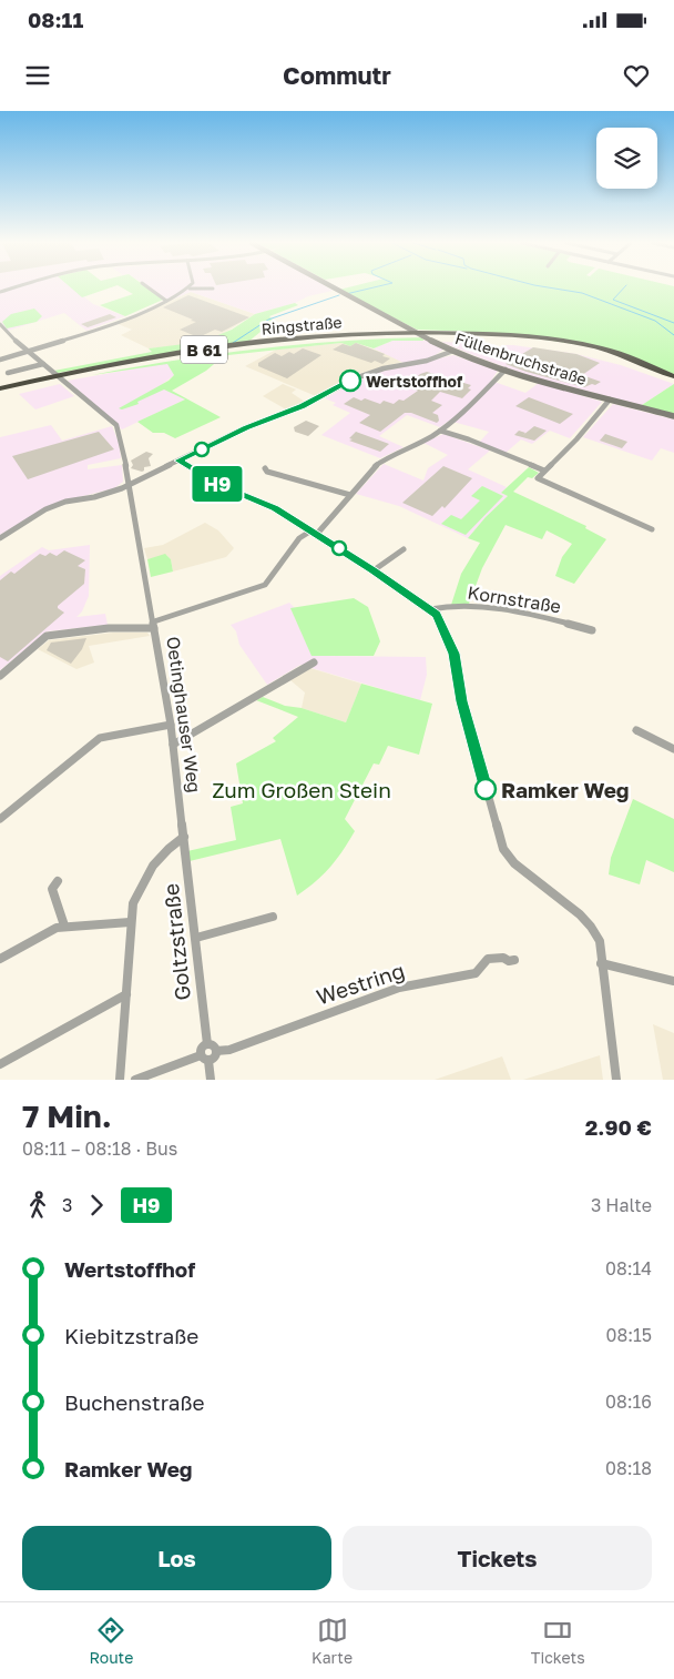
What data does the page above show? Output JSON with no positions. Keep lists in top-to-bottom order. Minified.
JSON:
{"streets":{"highway":["Ringstraße","B 61"],"street":["Füllenbruchstraße","Kornstraße","Oetinghauser Weg","Goltzstraße","Westring"]},"crossings":[["Oetinghauser Weg","Goltzstraße"],["Goltzstraße","Westring"]],"parks":["Zum Großen Stein"],"places":["Wertstoffhof","Ramker Weg"],"lines":["bus line H9"],"page":{"status":"08:11","header":"Commutr","on_map":"H9","heading":["7 Min.","08:11 – 08:18 · Bus","2.90 €"],"legs":["3","H9","3 Halte"],"list":[{"name":"Wertstoffhof","value":"08:14"},{"name":"Kiebitzstraße","value":"08:15"},{"name":"Buchenstraße","value":"08:16"},{"name":"Ramker Weg","value":"08:18"}],"buttons":["Los","Tickets"],"tabs":["Route","Karte","Tickets"]}}
